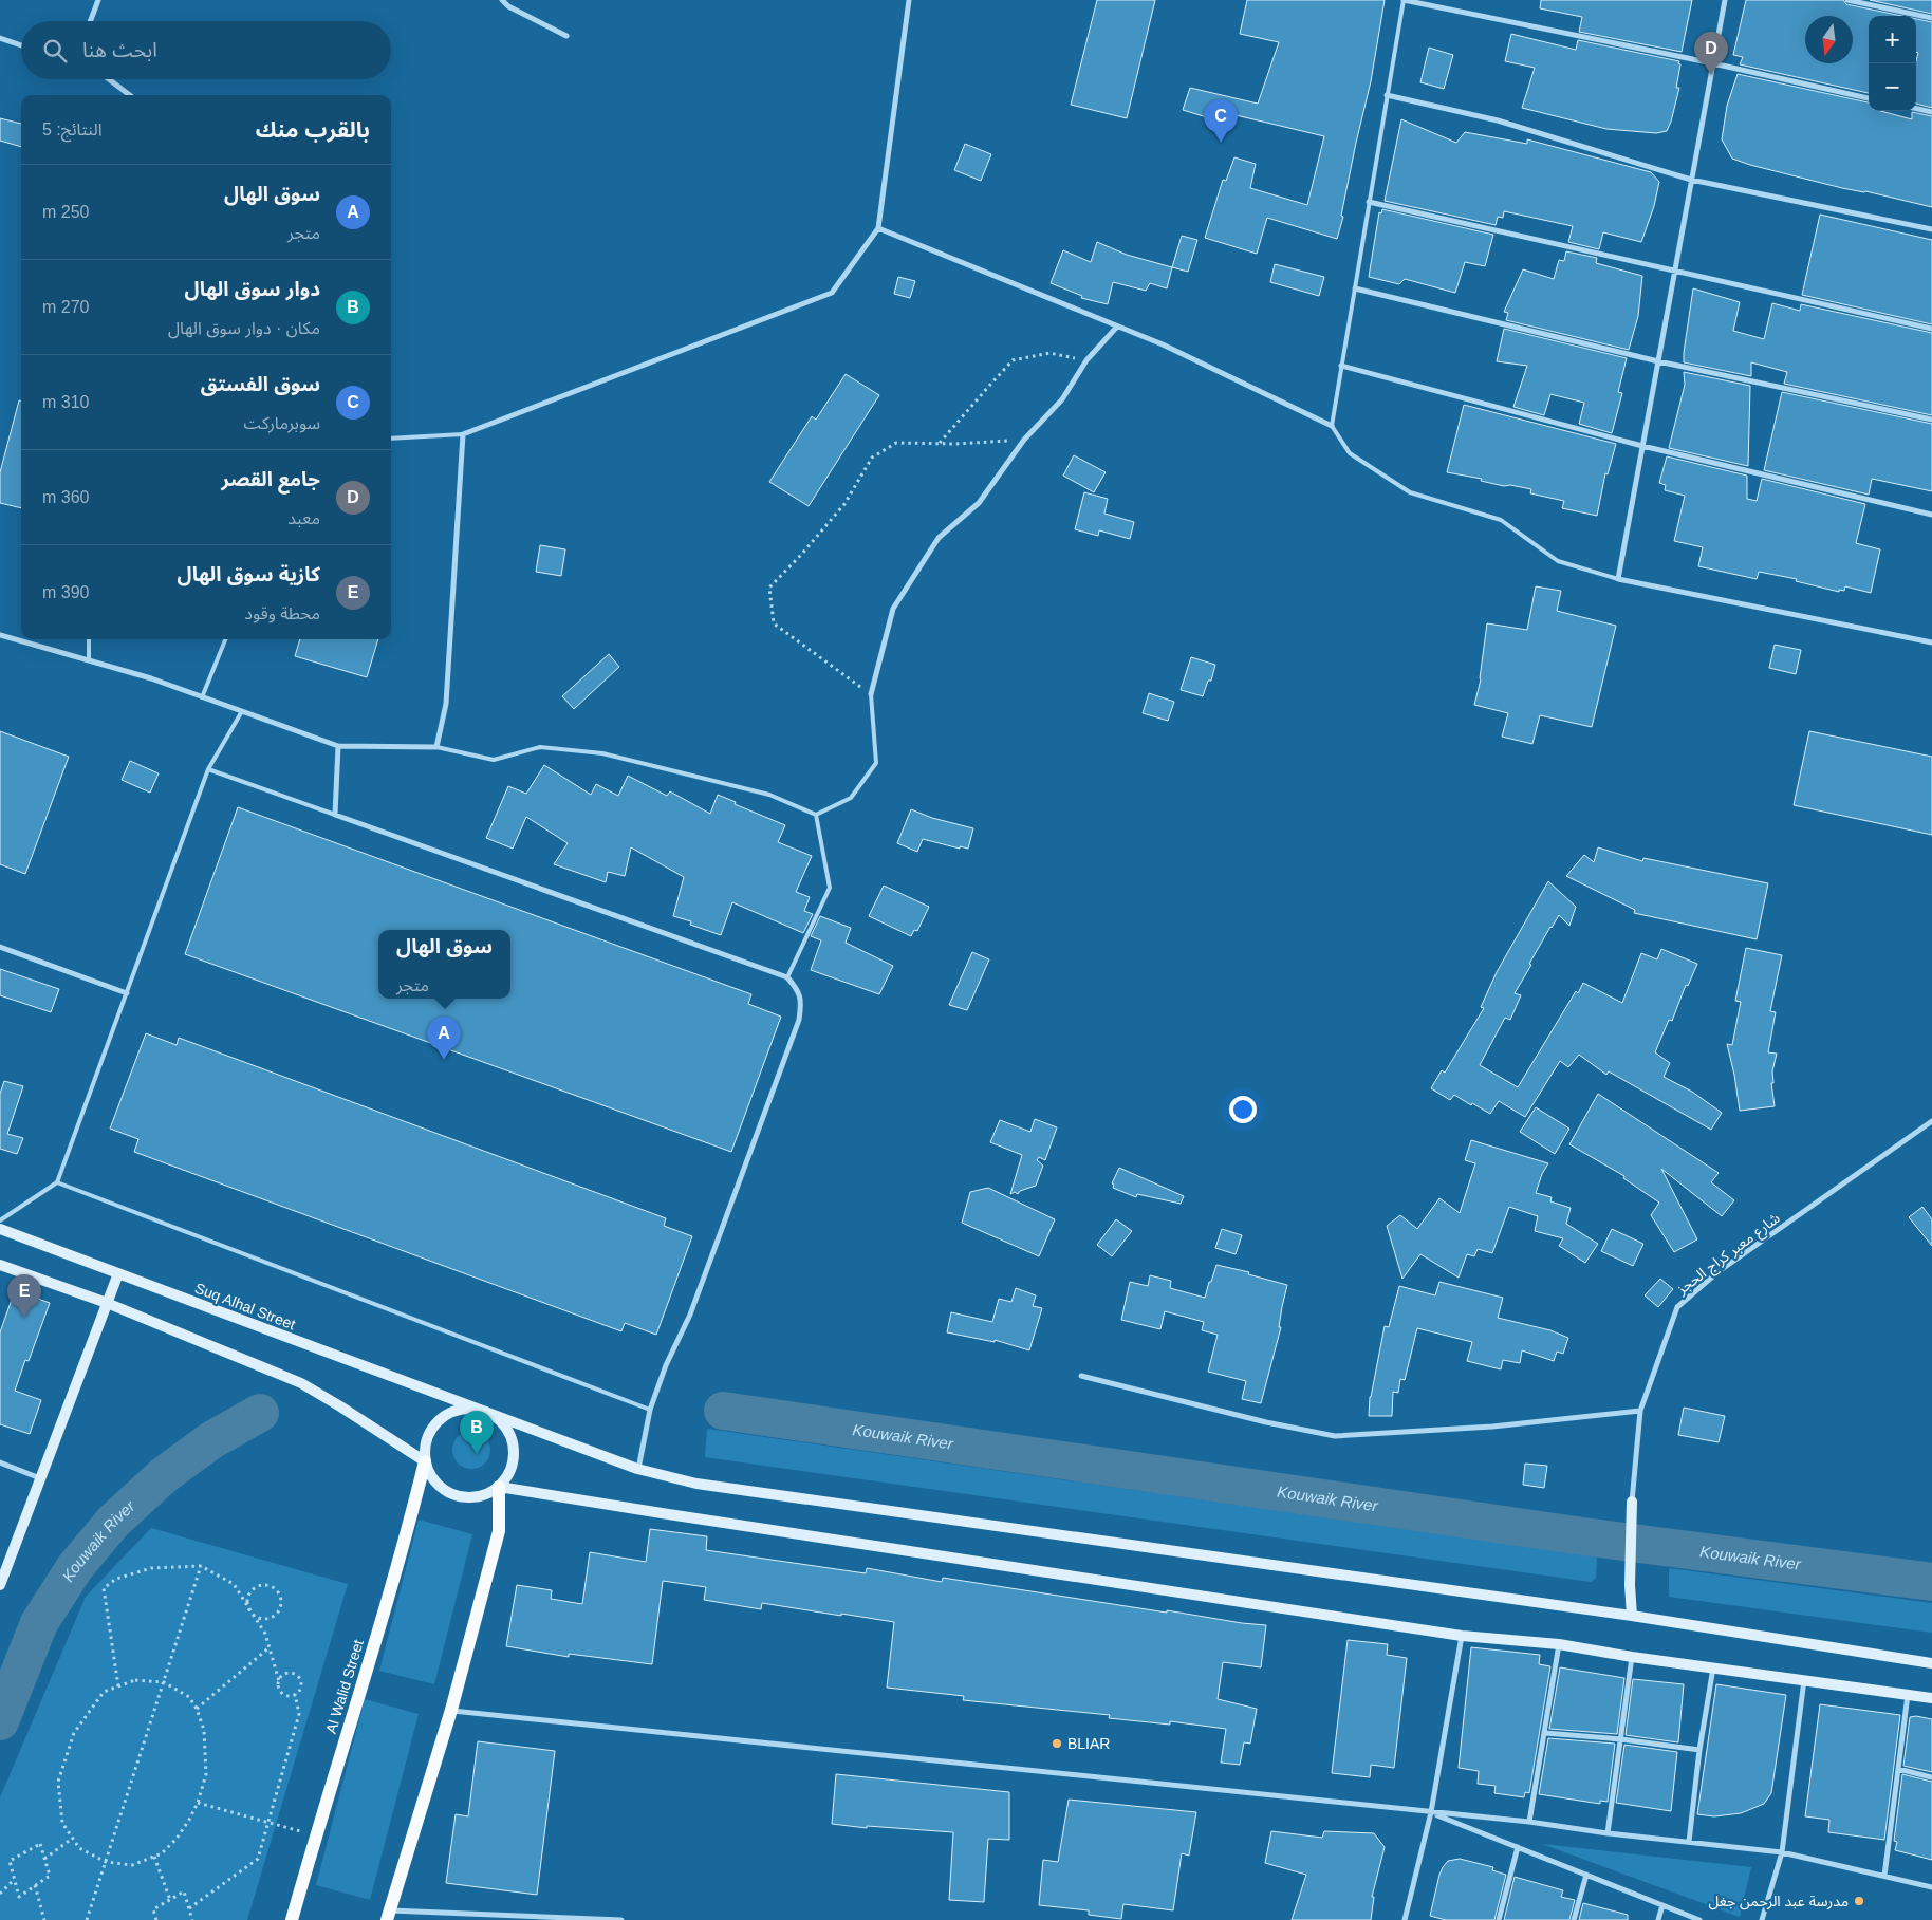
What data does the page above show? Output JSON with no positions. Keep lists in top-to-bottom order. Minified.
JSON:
{"streets":{"main road":["Suq Alhal Street","Al Walid Street"],"street":["شارع معبر كراج الحجز"]},"crossings":[["Suq Alhal Street","Al Walid Street"]],"water":["Kouwaik River"],"places":["BLIAR","مدرسة عبد الرحمن جغل"],"north":"bottom","page":{"map_buttons":["+","−"],"search":"ابحث هنا","pins":["D","C","A","E","B"],"heading":["بالقرب منك","النتائج: 5"],"list":[{"mark":"A","name":"سوق الهال","note":"متجر","value":"250 m"},{"mark":"B","name":"دوار سوق الهال","note":"مكان · دوار سوق الهال","value":"270 m"},{"mark":"C","name":"سوق الفستق","note":"سوبرماركت","value":"310 m"},{"mark":"D","name":"جامع القصر","note":"معبد","value":"360 m"},{"mark":"E","name":"كازية سوق الهال","note":"محطة وقود","value":"390 m"}],"popup":["سوق الهال","متجر"]}}
